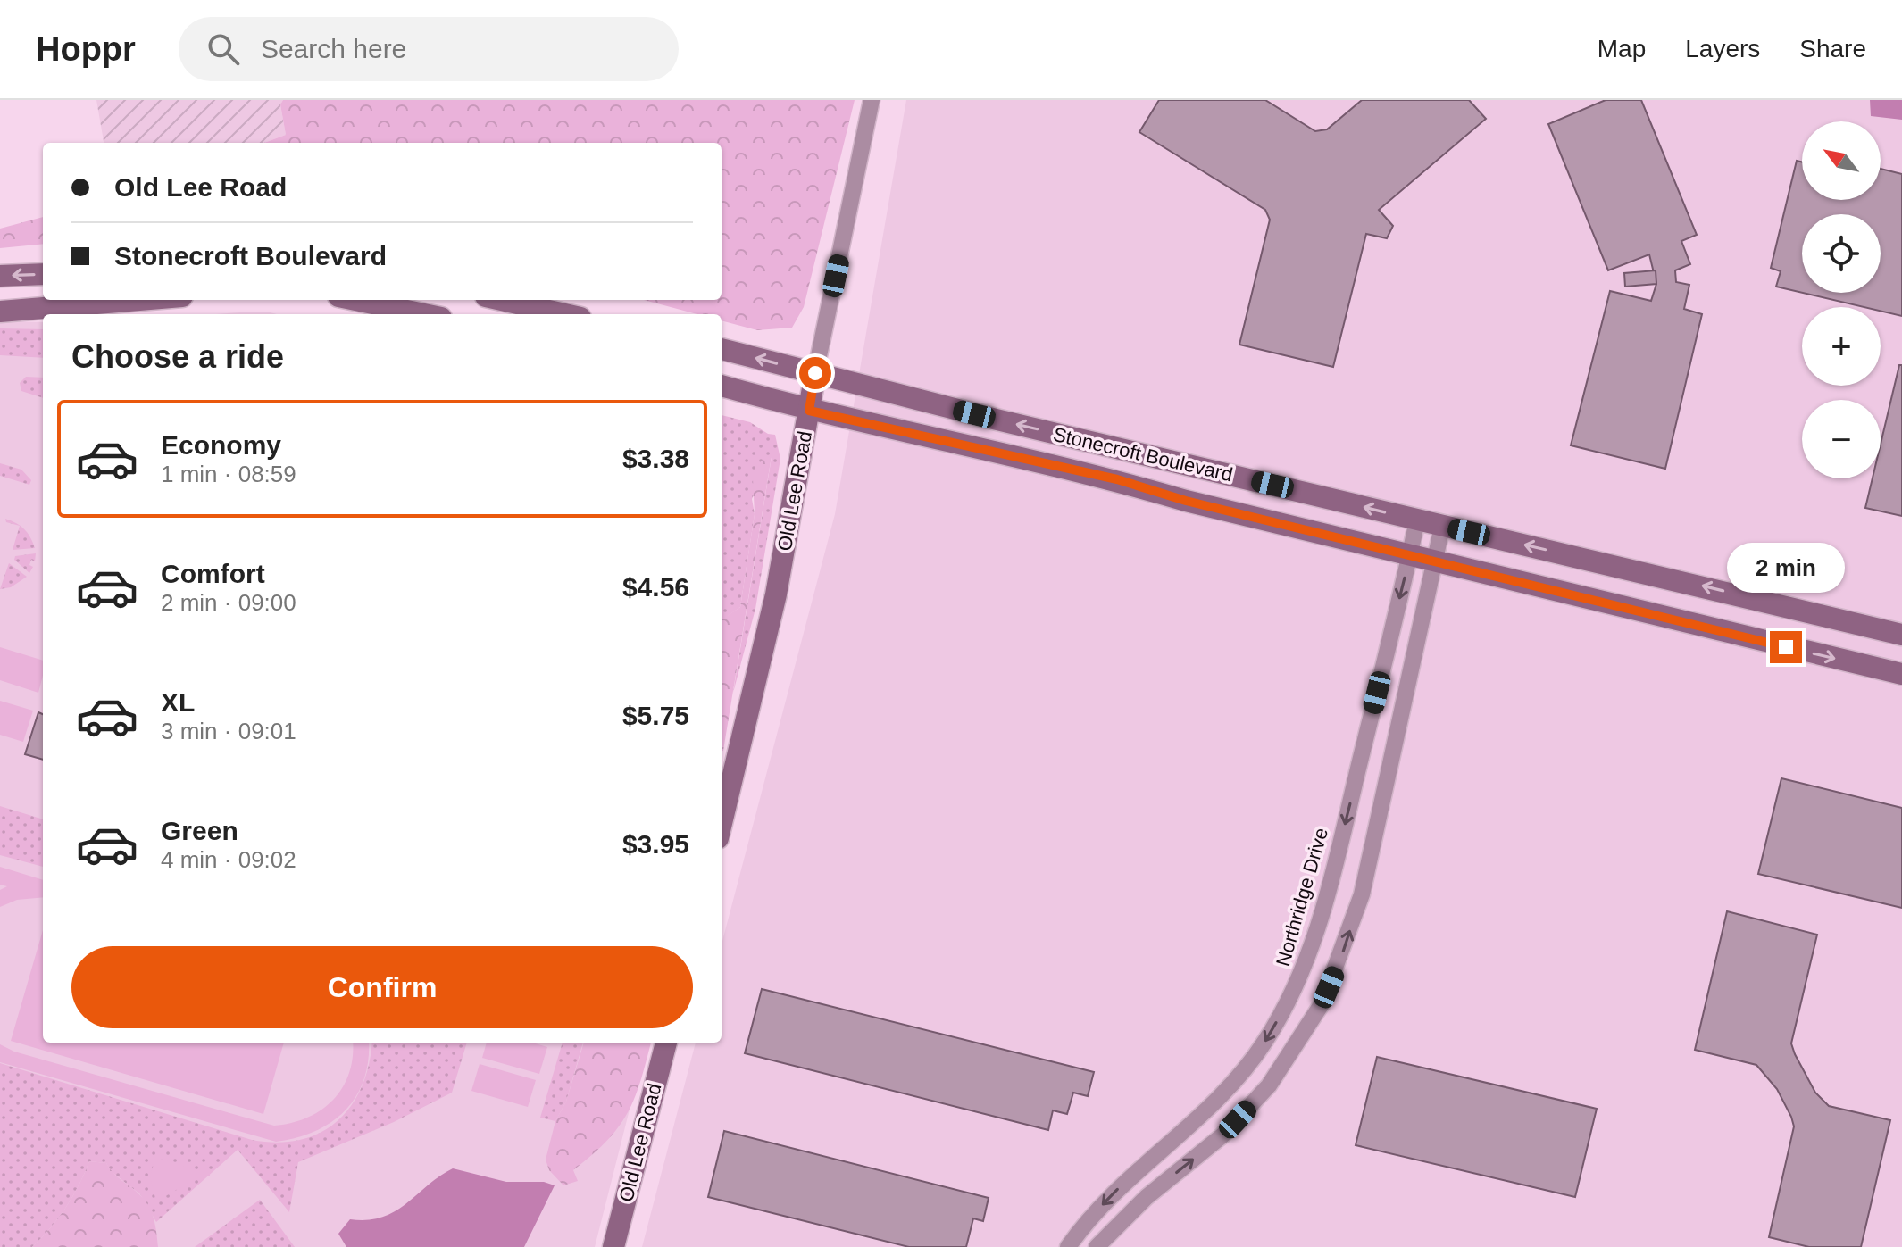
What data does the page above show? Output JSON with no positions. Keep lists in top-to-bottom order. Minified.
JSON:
{"streets":{"main road":["Stonecroft Boulevard","Old Lee Road"],"street":["Northridge Drive"]},"crossings":[["Stonecroft Boulevard","Old Lee Road"],["Stonecroft Boulevard","Northridge Drive"]],"north":"top left","page":{"header":"Hoppr","search":"Search here","nav":["Map","Layers","Share"],"map_buttons":["+","−"],"banner":["Old Lee Road","Stonecroft Boulevard"],"heading":"Choose a ride","list":[{"name":"Economy","note":"1 min · 08:59","value":"$3.38"},{"name":"Comfort","note":"2 min · 09:00","value":"$4.56"},{"name":"XL","note":"3 min · 09:01","value":"$5.75"},{"name":"Green","note":"4 min · 09:02","value":"$3.95"}],"bubble":"2 min","buttons":"Confirm"}}
